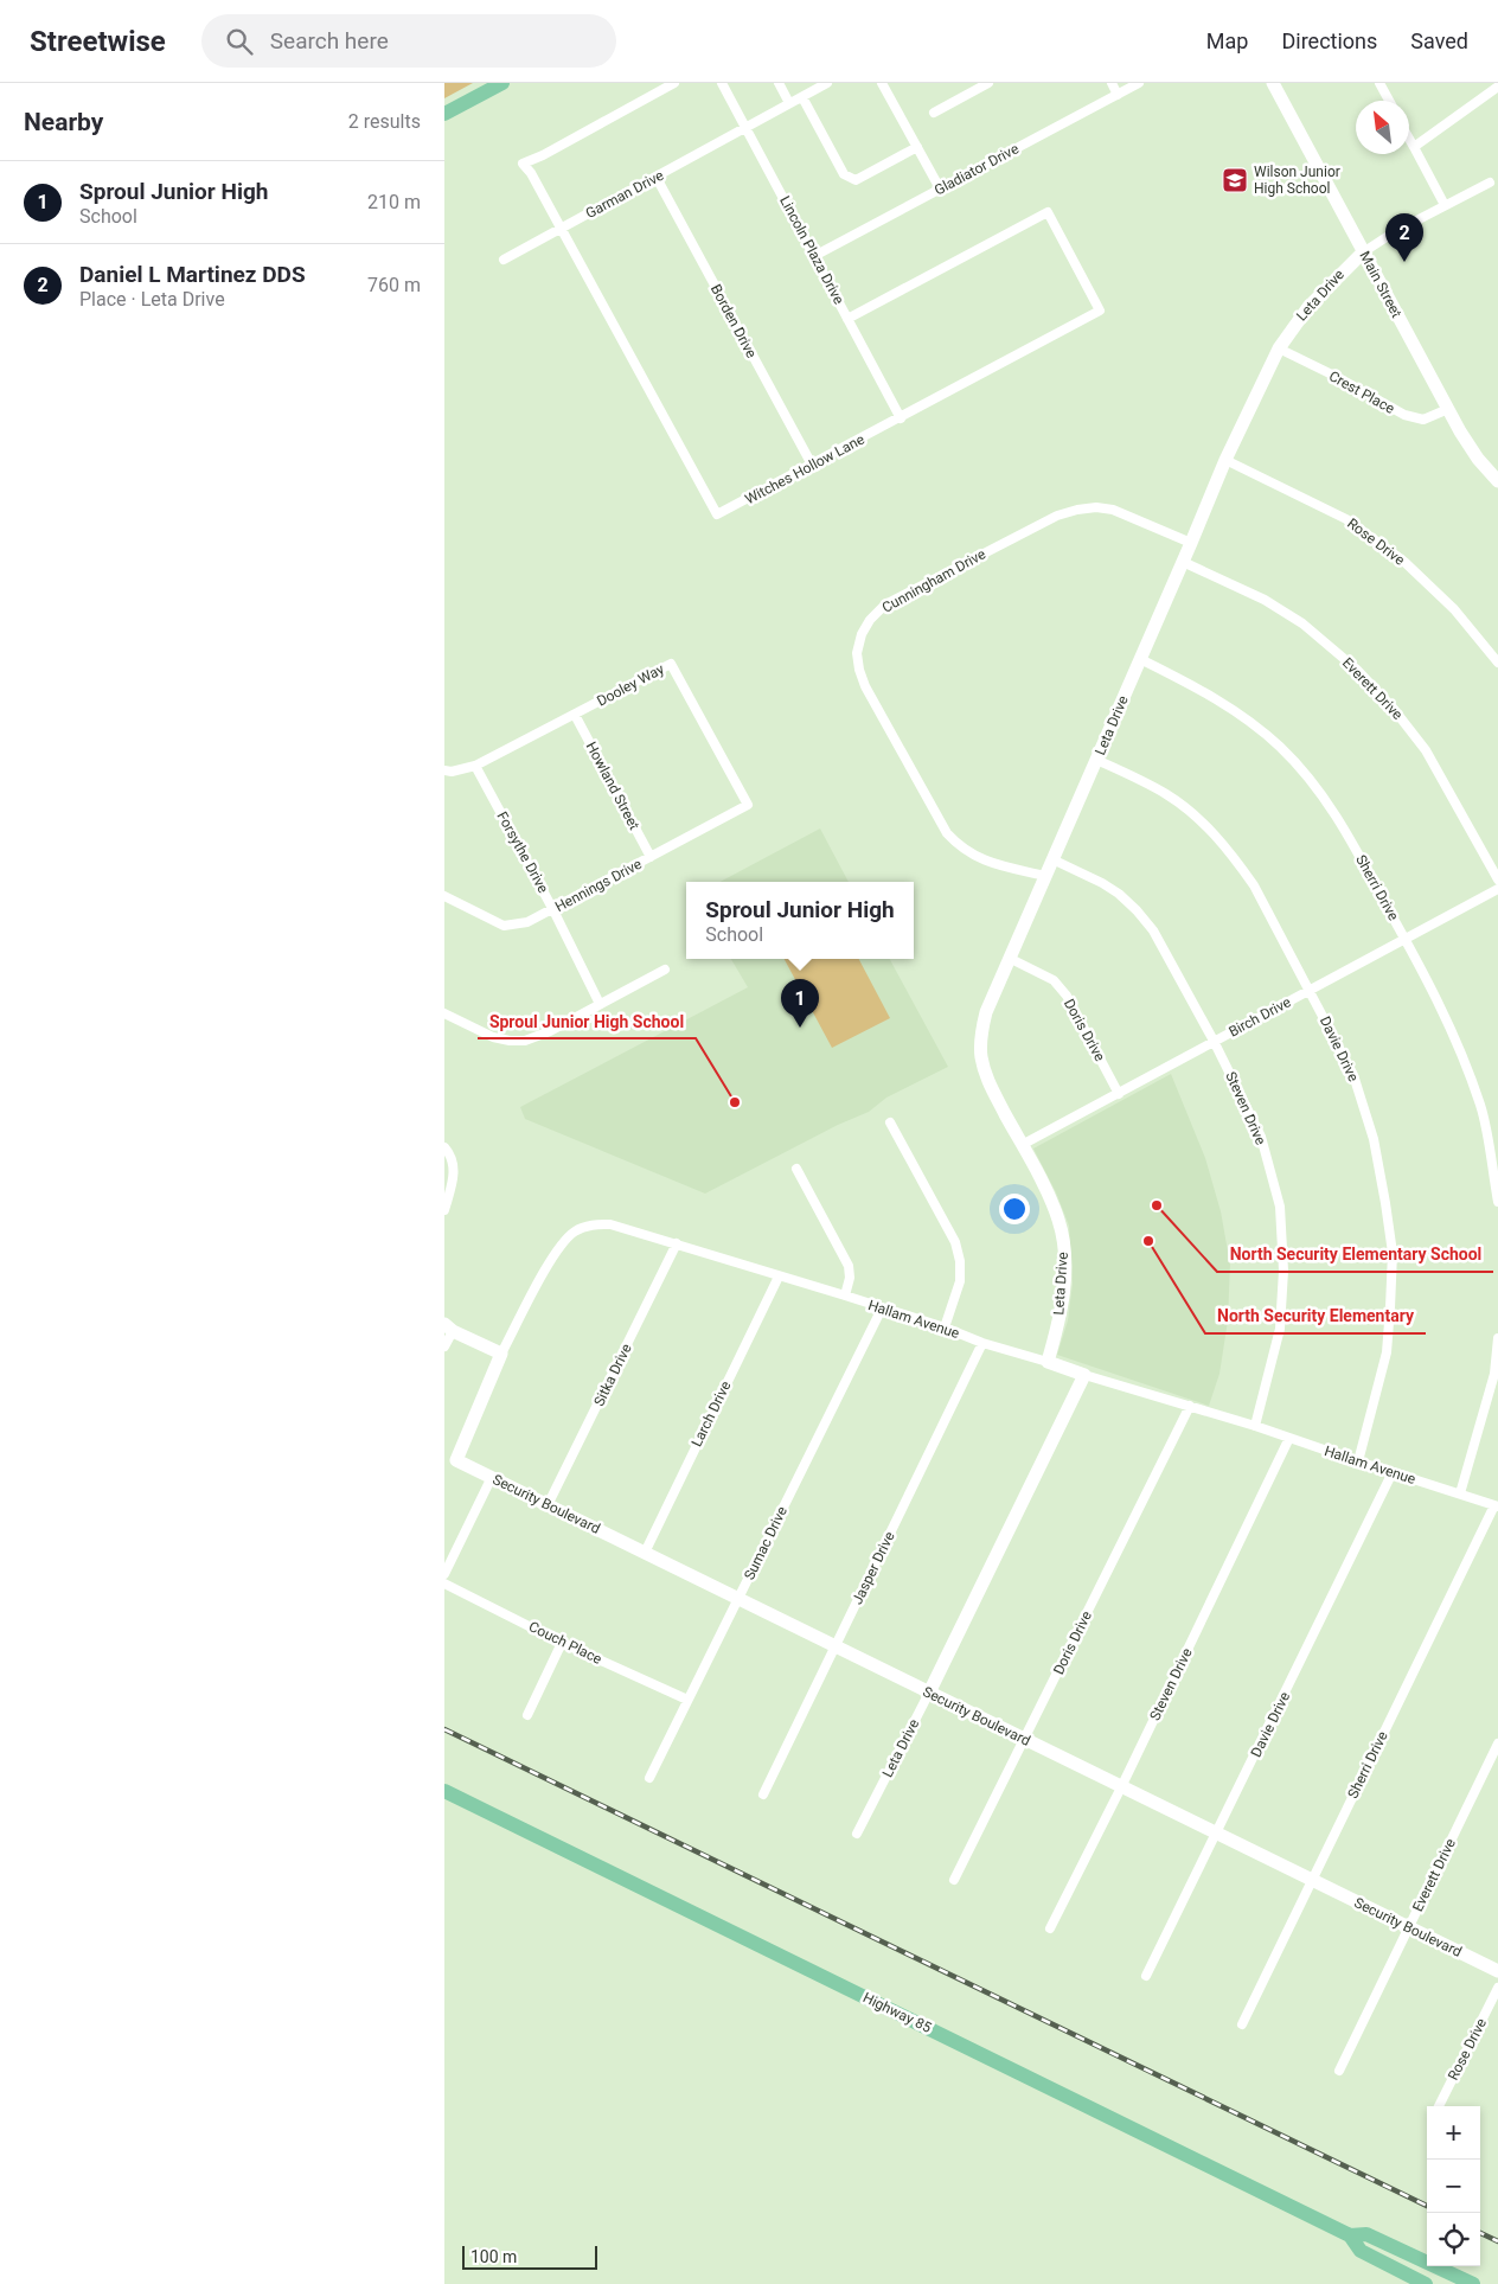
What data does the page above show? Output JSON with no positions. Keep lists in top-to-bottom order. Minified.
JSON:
{"streets":{"main road":["Highway 85"],"street":["Gladiator Drive","Garman Drive","Lincoln Plaza Drive","Main Street","Leta Drive","Borden Drive","Crest Place","Witches Hollow Lane","Rose Drive","Cunningham Drive","Dooley Way","Everett Drive","Howland Street","Forsythe Drive","Hennings Drive","Sherri Drive","Birch Drive","Doris Drive","Davie Drive","Steven Drive","Hallam Avenue","Sitka Drive","Larch Drive","Security Boulevard","Sumac Drive","Jasper Drive","Couch Place"]},"crossings":[["Gladiator Drive","Lincoln Plaza Drive"],["Garman Drive","Lincoln Plaza Drive"],["Garman Drive","Borden Drive"],["Garman Drive","Witches Hollow Lane"],["Lincoln Plaza Drive","Witches Hollow Lane"],["Main Street","Leta Drive"],["Main Street","Crest Place"],["Leta Drive","Crest Place"],["Leta Drive","Rose Drive"],["Leta Drive","Cunningham Drive"],["Leta Drive","Everett Drive"],["Leta Drive","Sherri Drive"],["Leta Drive","Birch Drive"],["Leta Drive","Doris Drive"],["Leta Drive","Davie Drive"],["Leta Drive","Steven Drive"],["Leta Drive","Hallam Avenue"],["Leta Drive","Security Boulevard"],["Borden Drive","Witches Hollow Lane"],["Dooley Way","Howland Street"],["Dooley Way","Forsythe Drive"],["Dooley Way","Hennings Drive"],["Everett Drive","Security Boulevard"],["Howland Street","Hennings Drive"],["Forsythe Drive","Hennings Drive"],["Sherri Drive","Birch Drive"],["Sherri Drive","Hallam Avenue"],["Sherri Drive","Security Boulevard"],["Birch Drive","Doris Drive"],["Birch Drive","Davie Drive"],["Birch Drive","Steven Drive"],["Doris Drive","Hallam Avenue"],["Doris Drive","Security Boulevard"],["Davie Drive","Hallam Avenue"],["Davie Drive","Security Boulevard"],["Steven Drive","Hallam Avenue"],["Steven Drive","Security Boulevard"],["Hallam Avenue","Sitka Drive"],["Hallam Avenue","Larch Drive"],["Hallam Avenue","Security Boulevard"],["Hallam Avenue","Sumac Drive"],["Hallam Avenue","Jasper Drive"],["Sitka Drive","Security Boulevard"],["Larch Drive","Security Boulevard"],["Security Boulevard","Sumac Drive"],["Security Boulevard","Jasper Drive"],["Sumac Drive","Couch Place"]],"places":{"school or university":["Wilson Junior High School"],"other":["Sproul Junior High School","North Security Elementary School","North Security Elementary"]},"scale_bar":"100 m","north":"top left","page":{"header":"Streetwise","search":"Search here","nav":["Map","Directions","Saved"],"heading":["Nearby","2 results"],"list":[{"mark":"1","name":"Sproul Junior High","note":"School","value":"210 m"},{"mark":"2","name":"Daniel L Martinez DDS","note":"Place · Leta Drive","value":"760 m"}],"pins":["2","1"],"popup":["Sproul Junior High","School"],"map_buttons":["+","−"],"scale":"100 m"}}
